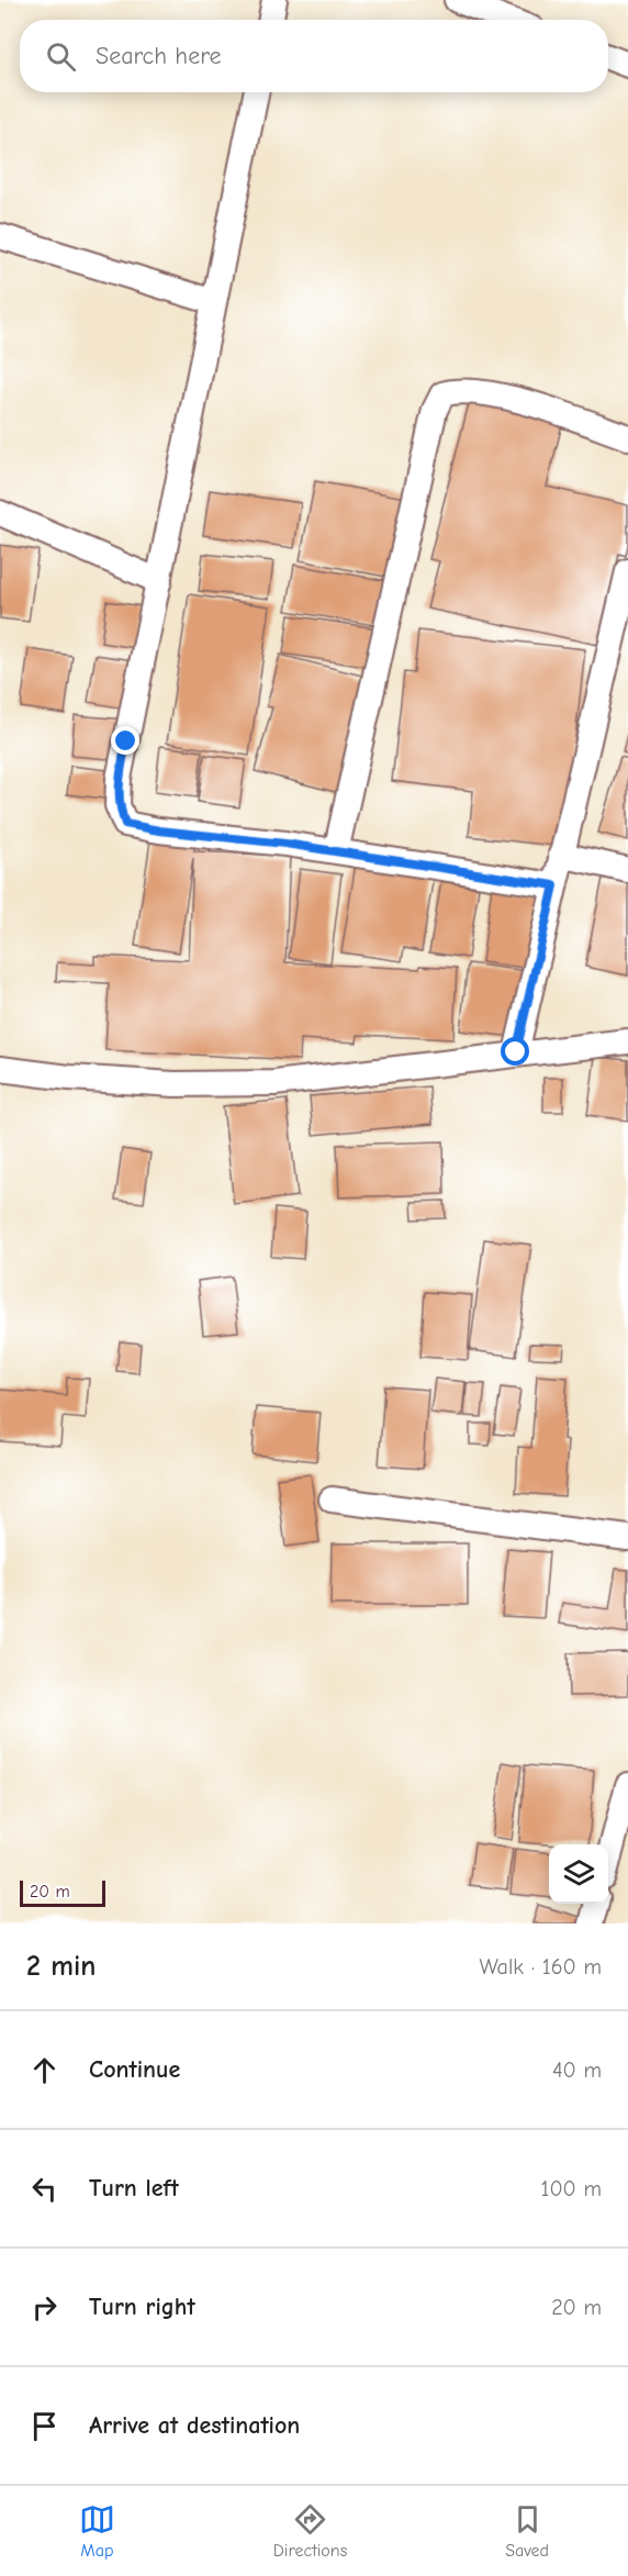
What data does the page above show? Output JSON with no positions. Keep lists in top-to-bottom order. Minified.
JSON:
{"scale_bar":"20 m","page":{"search":"Search here","scale":"20 m","heading":["2 min","Walk · 160 m"],"list":[["Continue","40 m"],["Turn left","100 m"],["Turn right","20 m"],"Arrive at destination"],"nav":["Map","Directions","Saved"]}}
